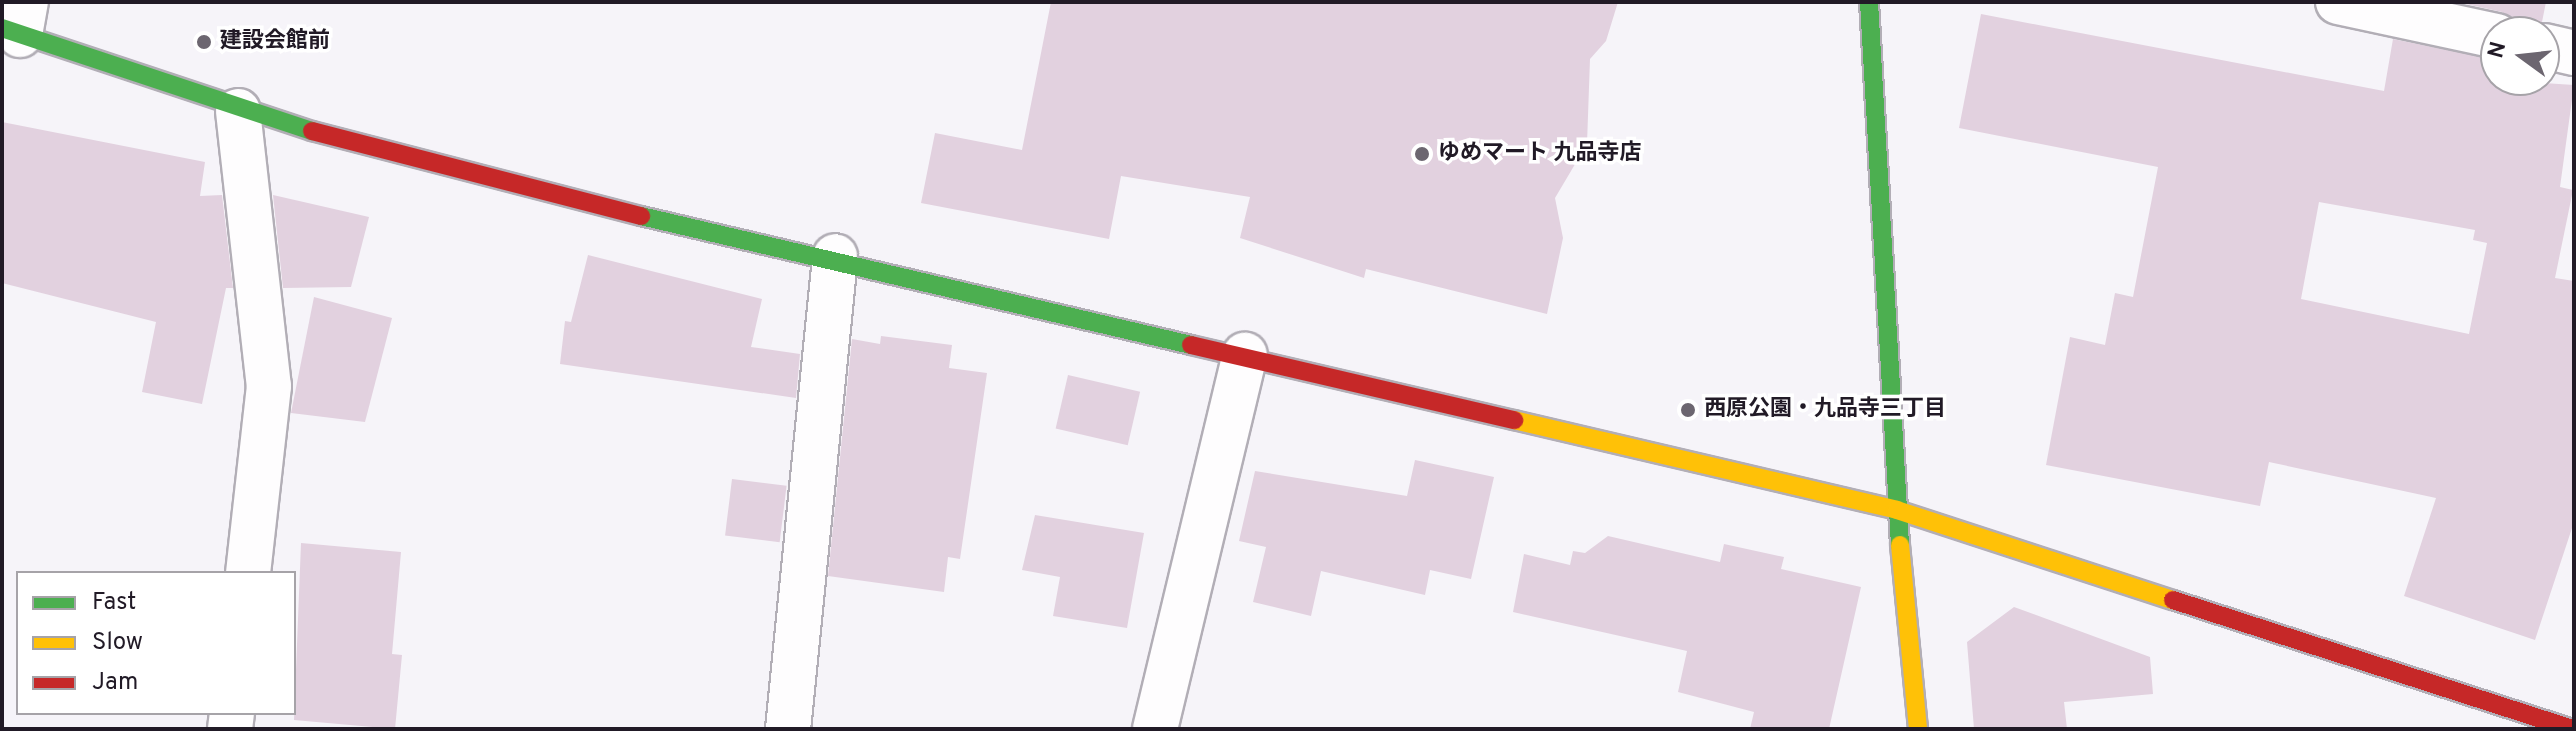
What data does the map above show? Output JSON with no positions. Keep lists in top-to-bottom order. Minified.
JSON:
{"places":["建設会館前","ゆめマート 九品寺店","西原公園・九品寺三丁目"],"legend":["Fast","Slow","Jam"],"north":"left"}
